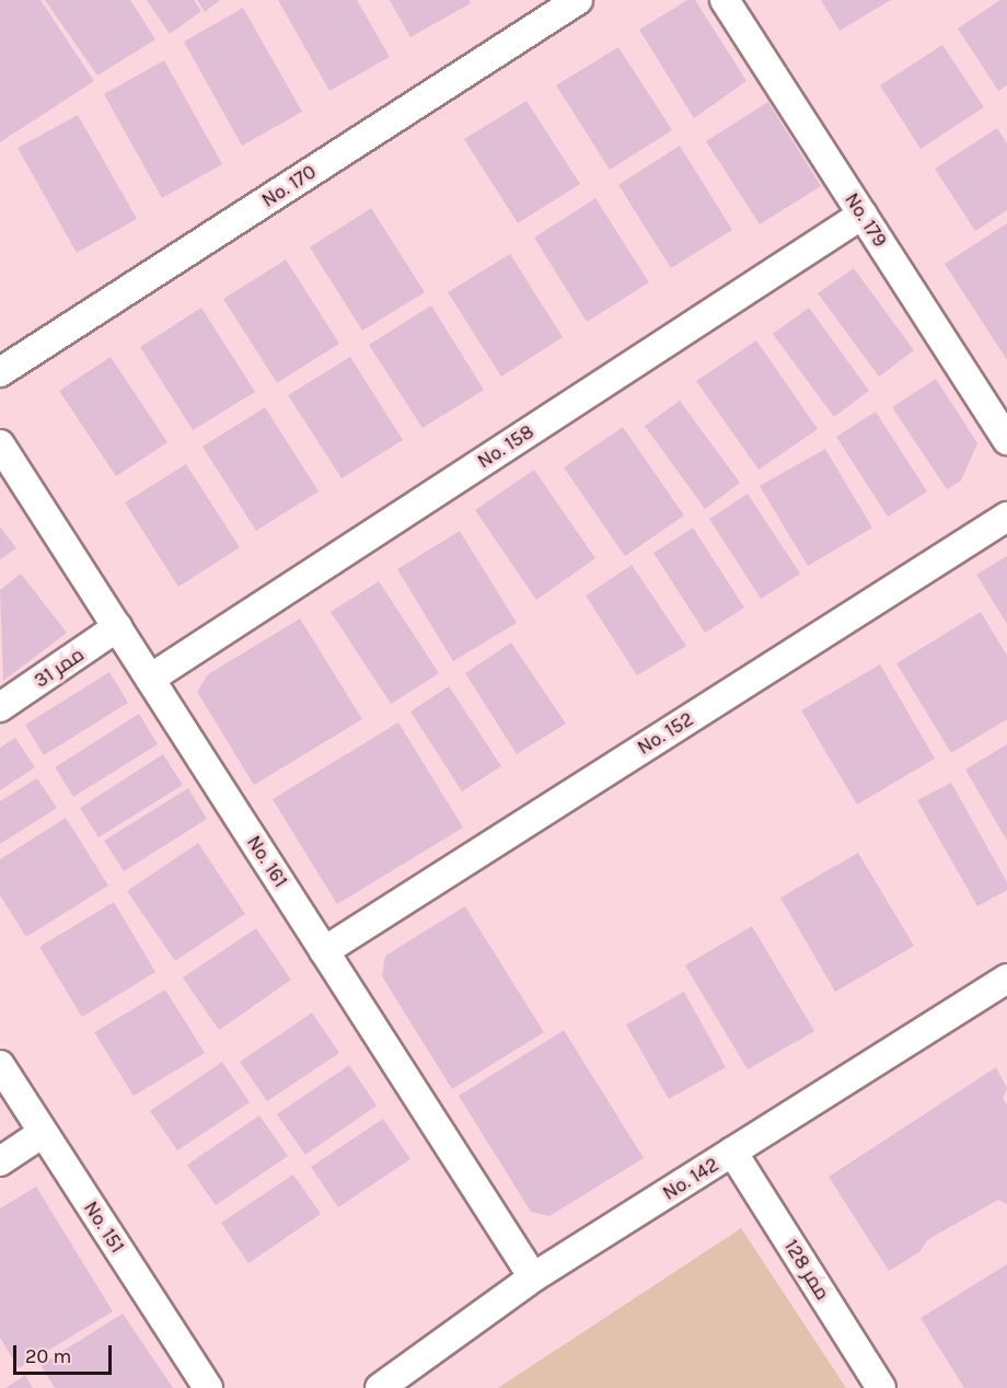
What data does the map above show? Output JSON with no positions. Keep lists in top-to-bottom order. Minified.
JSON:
{"streets":{"street":["No. 170","No. 179","No. 158","ممر 31","No. 152","No. 161","No. 142","No. 151","ممر 128"]},"crossings":[["No. 179","No. 158"],["No. 158","No. 161"],["ممر 31","No. 161"],["No. 152","No. 161"],["No. 161","No. 142"],["No. 142","ممر 128"]],"scale_bar":"20 m"}
